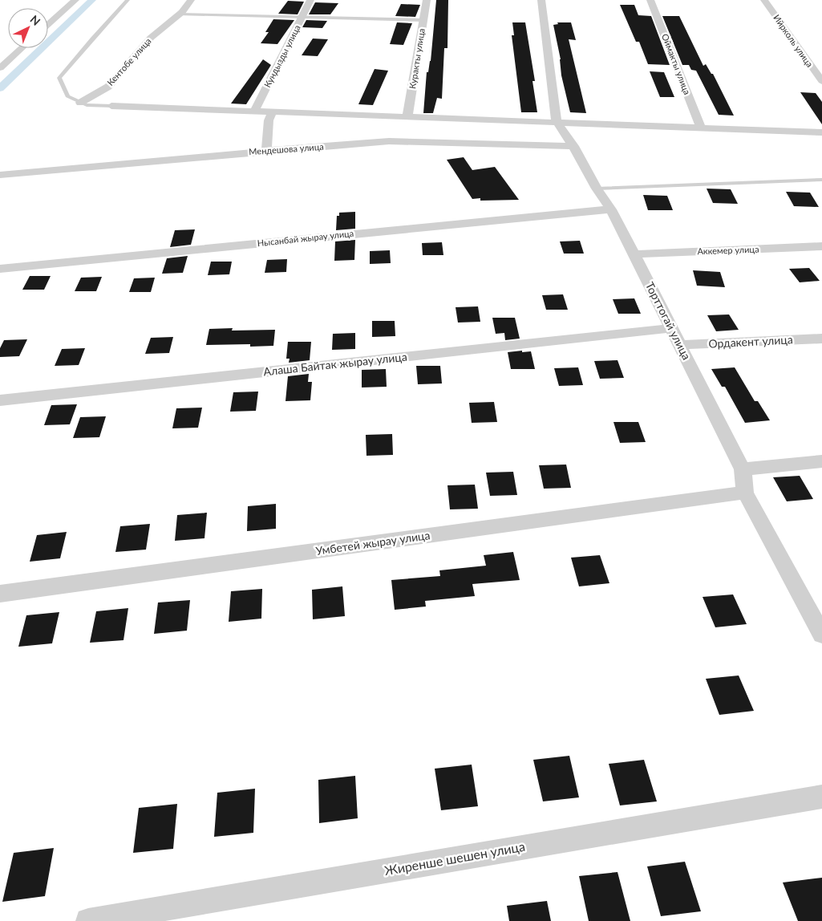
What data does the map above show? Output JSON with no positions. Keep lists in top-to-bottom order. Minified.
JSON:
{"streets":{"street":["Ийрколь улица","Кундызды улица","Куракты улица","Кентобе улица","Оймакты улица","Мендешова улица","Нысанбай жырау улица","Аккемер улица","Торттогай улица","Ордакент улица","Алаша Байтак жырау улица","Умбетей жырау улица","Жиренше шешен улица"]},"crossings":[["Мендешова улица","Торттогай улица"],["Нысанбай жырау улица","Торттогай улица"],["Аккемер улица","Торттогай улица"],["Торттогай улица","Ордакент улица"],["Торттогай улица","Алаша Байтак жырау улица"],["Торттогай улица","Умбетей жырау улица"]],"north":"top right"}
